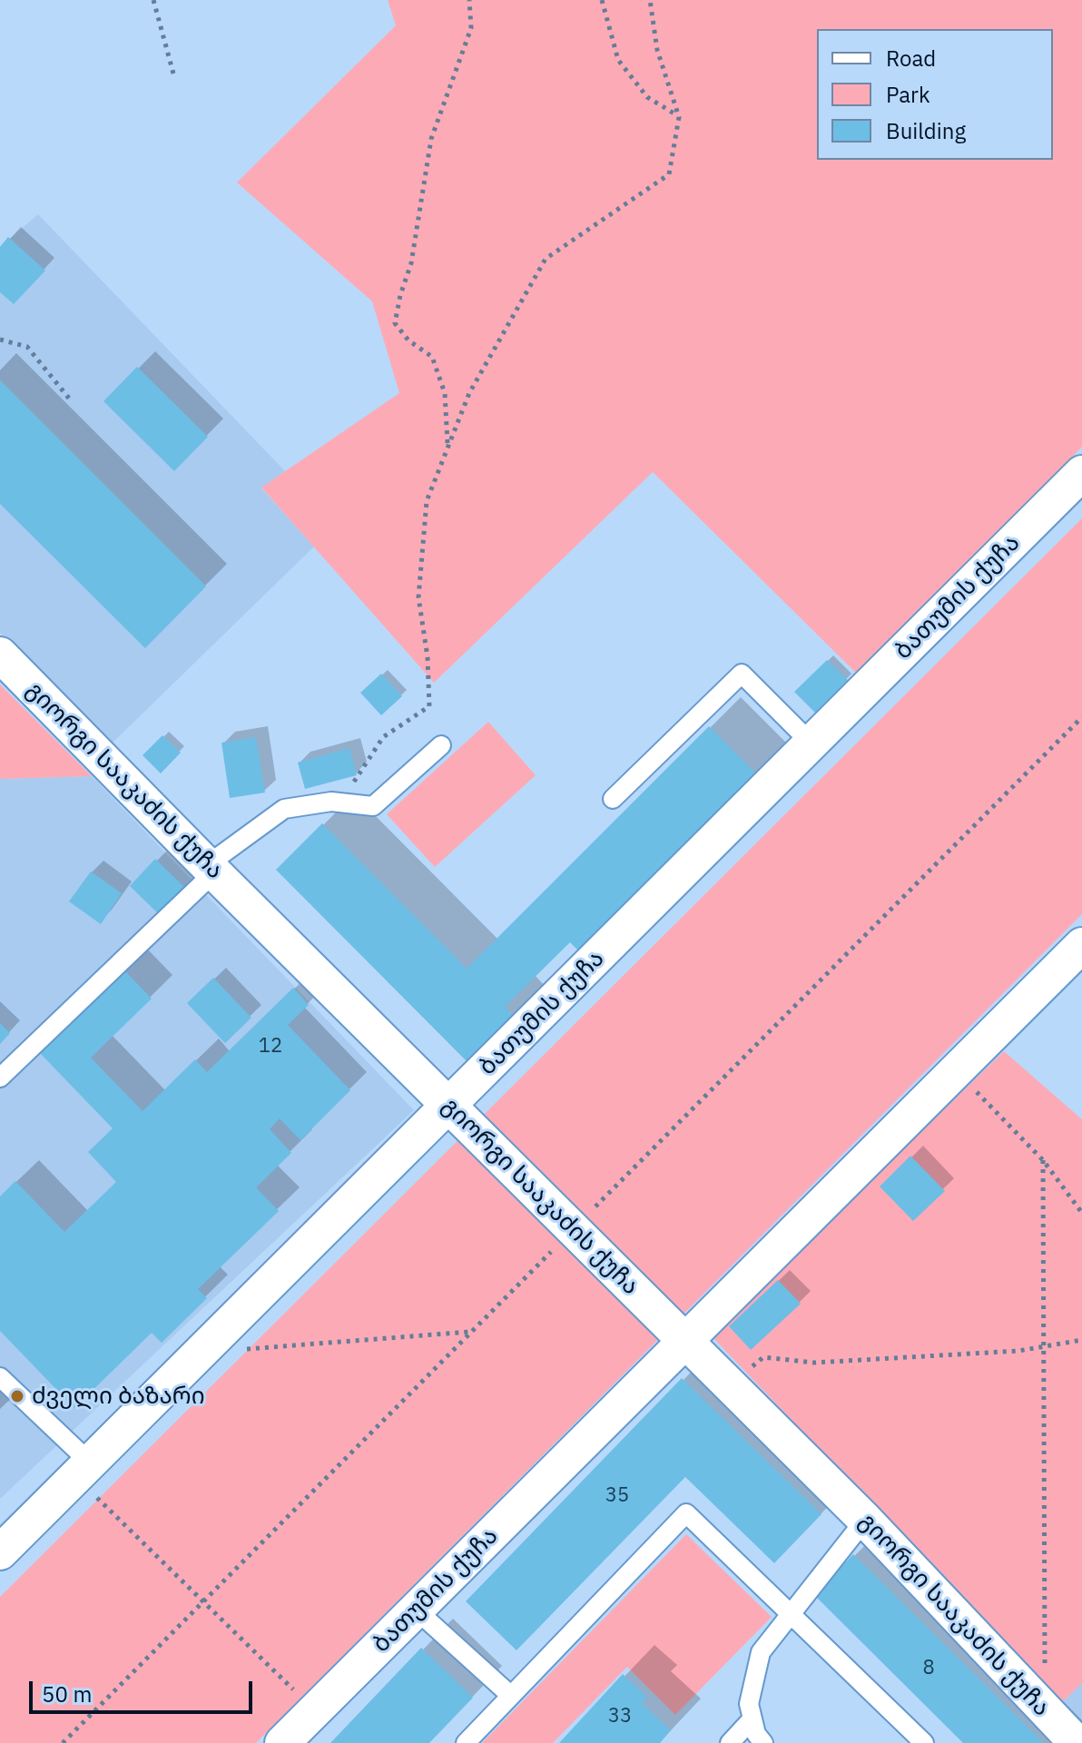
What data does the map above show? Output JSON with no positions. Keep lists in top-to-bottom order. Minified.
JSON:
{"streets":{"street":["ბათუმის ქუჩა","გიორგი სააკაძის ქუჩა"]},"crossings":[["ბათუმის ქუჩა","გიორგი სააკაძის ქუჩა"]],"places":["ძველი ბაზარი"],"house_numbers":["12","35","8","33"],"legend":["Road","Park","Building"],"scale_bar":"50 m"}
